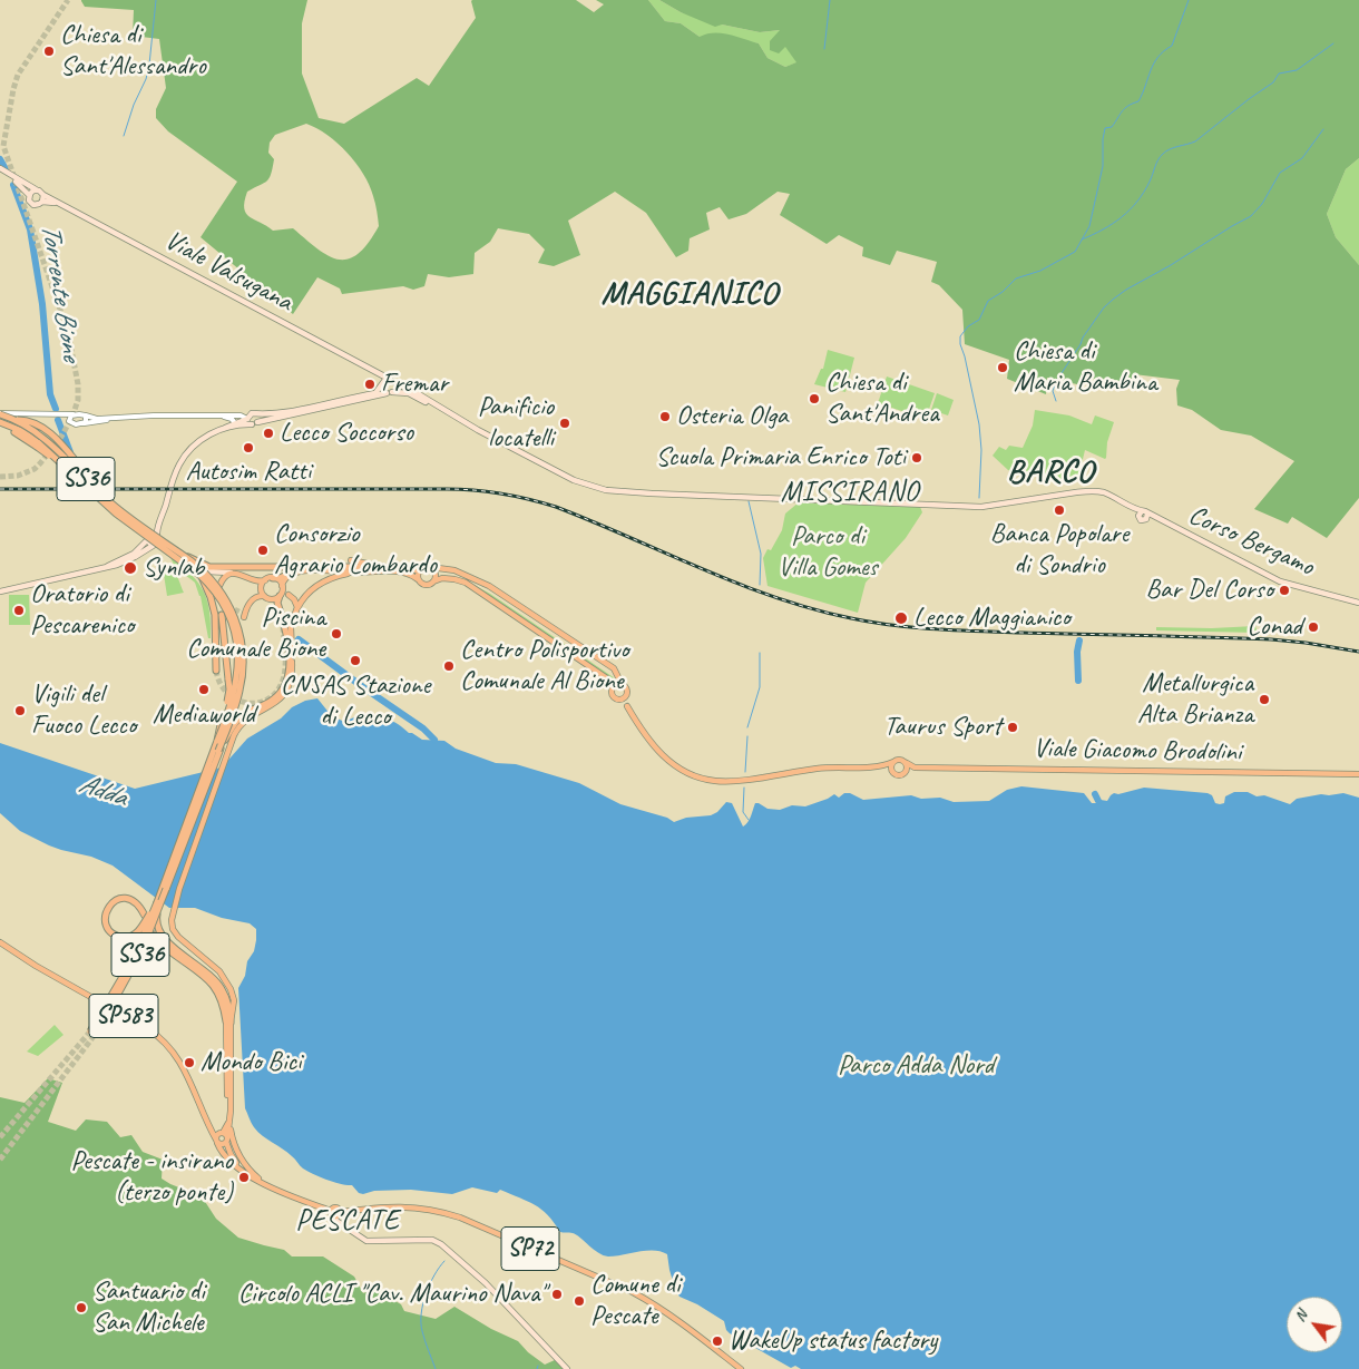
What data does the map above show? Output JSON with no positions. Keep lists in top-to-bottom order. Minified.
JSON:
{"streets":{"highway":["SS36"],"main road":["Viale Valsugana","Corso Bergamo","Viale Giacomo Brodolini","SP583","SP72"]},"crossings":[["Viale Valsugana","Corso Bergamo"]],"districts":["MAGGIANICO","BARCO","MISSIRANO","PESCATE"],"water":["Torrente Bione","Adda"],"parks":["Parco di Villa Gomes","Parco Adda Nord"],"places":["Chiesa di Sant'Alessandro","Chiesa di Maria Bambina","Fremar","Chiesa di Sant'Andrea","Osteria Olga","Panificio locatelli","Lecco Soccorso","Autosim Ratti","Scuola Primaria Enrico Toti","Banca Popolare di Sondrio","Consorzio Agrario Lombardo","Synlab","Bar Del Corso","Oratorio di Pescarenico","Lecco Maggianico","Conad","Piscina Comunale Bione","CNSAS Stazione di Lecco","Centro Polisportivo Comunale Al Bione","Mediaworld","Metallurgica Alta Brianza","Vigili del Fuoco Lecco","Taurus Sport","Mondo Bici","Pescate - insirano (terzo ponte)","Circolo ACLI \"Cav. Maurino Nava\"","Comune di Pescate","Santuario di San Michele","WakeUp status factory"],"north":"top left"}
